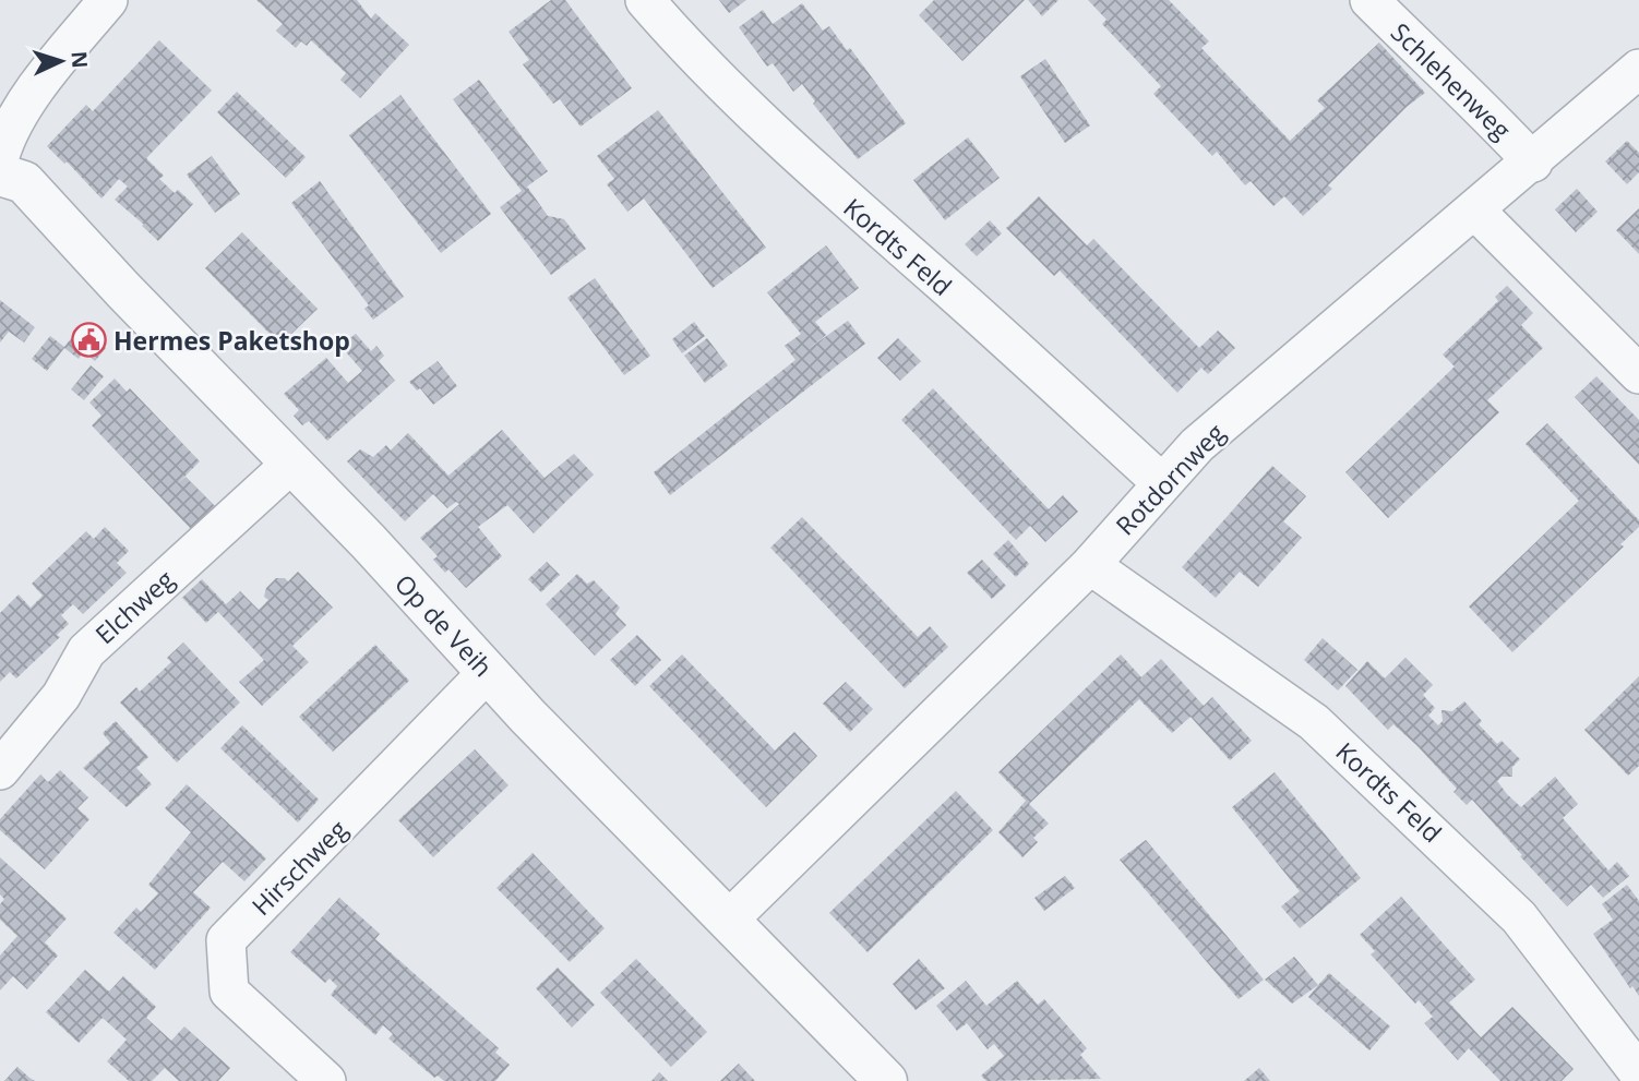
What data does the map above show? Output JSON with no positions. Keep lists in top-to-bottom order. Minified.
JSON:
{"streets":{"street":["Schlehenweg","Kordts Feld","Rotdornweg","Elchweg","Op de Veih","Hirschweg"]},"crossings":[["Schlehenweg","Rotdornweg"],["Kordts Feld","Rotdornweg"],["Rotdornweg","Op de Veih"],["Elchweg","Op de Veih"],["Op de Veih","Hirschweg"]],"places":{"public building":["Hermes Paketshop"]},"north":"right"}
